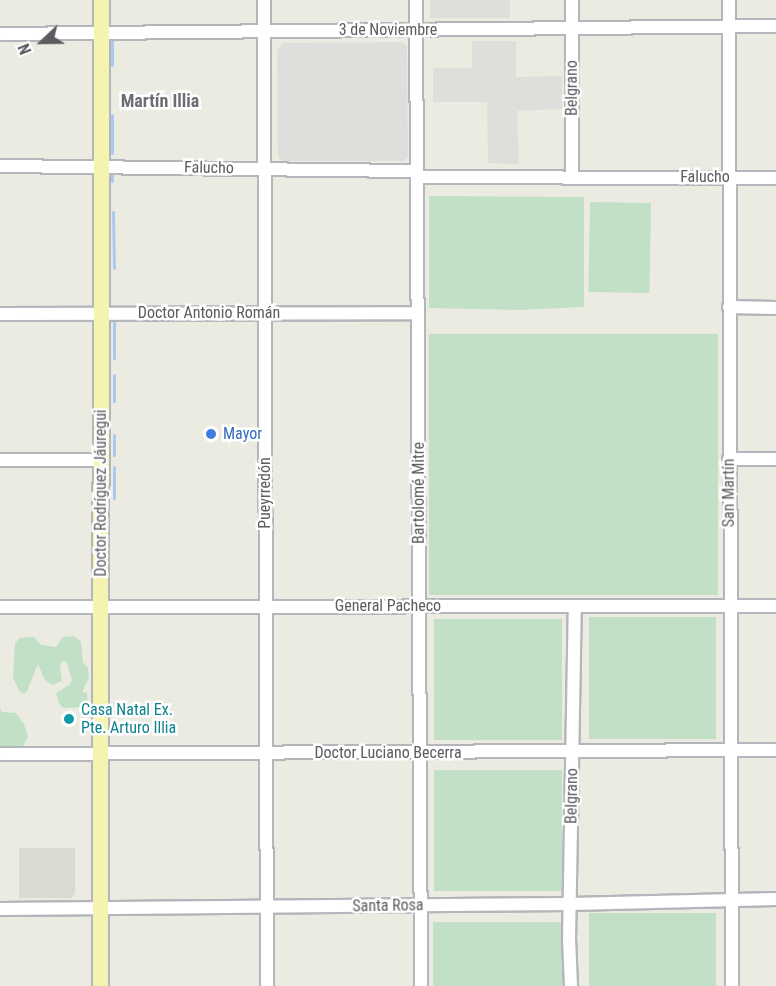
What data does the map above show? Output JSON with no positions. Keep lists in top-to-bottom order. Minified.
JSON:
{"streets":{"main road":["Doctor Rodríguez Jáuregui"],"street":["3 de Noviembre","Belgrano","Falucho","Doctor Antonio Román","Pueyrredón","Bartolomé Mitre","San Martín","General Pacheco","Doctor Luciano Becerra","Santa Rosa"]},"crossings":[["3 de Noviembre","Belgrano"],["3 de Noviembre","Doctor Rodríguez Jáuregui"],["3 de Noviembre","Pueyrredón"],["3 de Noviembre","Bartolomé Mitre"],["3 de Noviembre","San Martín"],["Belgrano","Falucho"],["Belgrano","General Pacheco"],["Belgrano","Doctor Luciano Becerra"],["Belgrano","Santa Rosa"],["Falucho","Doctor Rodríguez Jáuregui"],["Falucho","Pueyrredón"],["Falucho","Bartolomé Mitre"],["Falucho","San Martín"],["Doctor Antonio Román","Doctor Rodríguez Jáuregui"],["Doctor Antonio Román","Pueyrredón"],["Doctor Antonio Román","Bartolomé Mitre"],["Doctor Rodríguez Jáuregui","General Pacheco"],["Doctor Rodríguez Jáuregui","Doctor Luciano Becerra"],["Doctor Rodríguez Jáuregui","Santa Rosa"],["Pueyrredón","General Pacheco"],["Pueyrredón","Doctor Luciano Becerra"],["Pueyrredón","Santa Rosa"],["Bartolomé Mitre","General Pacheco"],["Bartolomé Mitre","Doctor Luciano Becerra"],["Bartolomé Mitre","Santa Rosa"],["San Martín","General Pacheco"],["San Martín","Doctor Luciano Becerra"],["San Martín","Santa Rosa"]],"districts":["Martín Illia"],"places":["Mayor","Casa Natal Ex. Pte. Arturo Illia"],"north":"left"}
